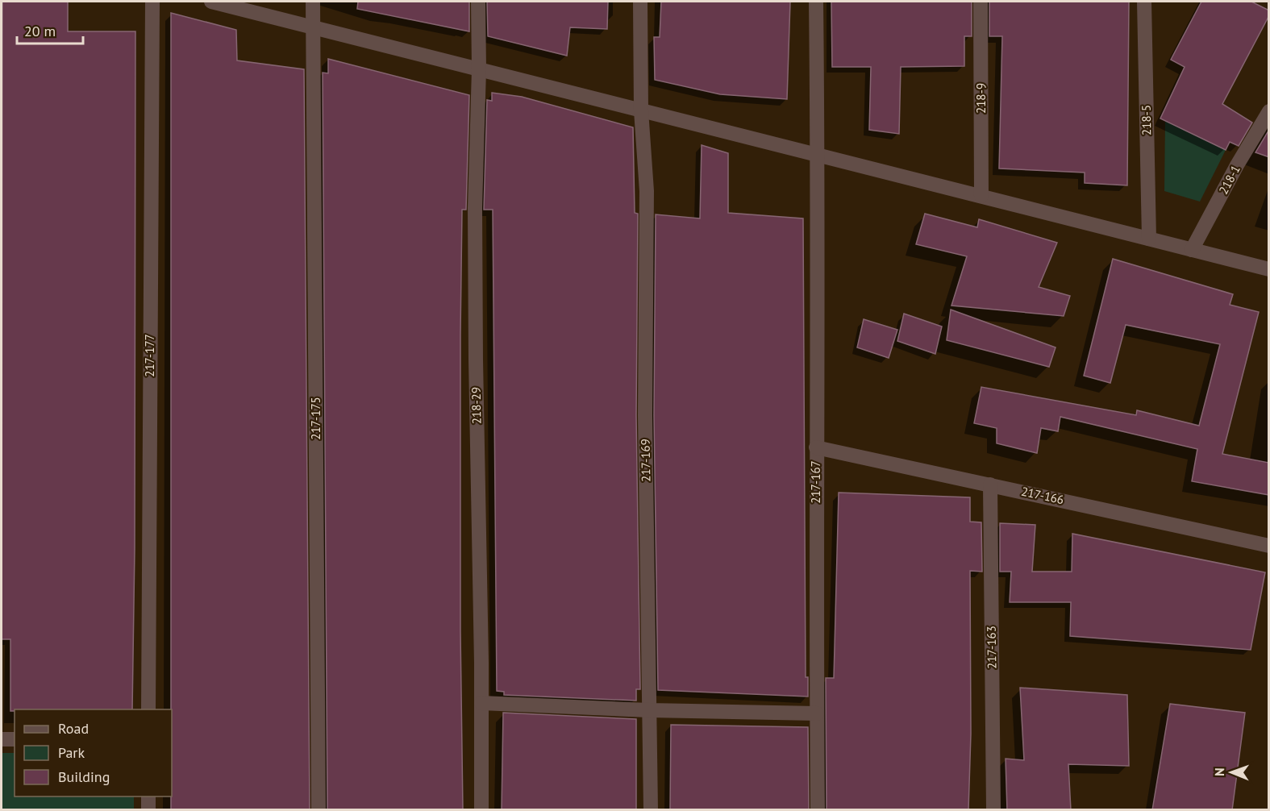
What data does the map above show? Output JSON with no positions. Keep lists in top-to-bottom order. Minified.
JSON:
{"streets":{"street":["218-9","218-5","218-1","217-177","218-29","217-175","217-169","217-167","217-166","217-163"]},"crossings":[["217-167","217-166"],["217-166","217-163"]],"legend":["Road","Park","Building"],"scale_bar":"20 m","north":"left"}
